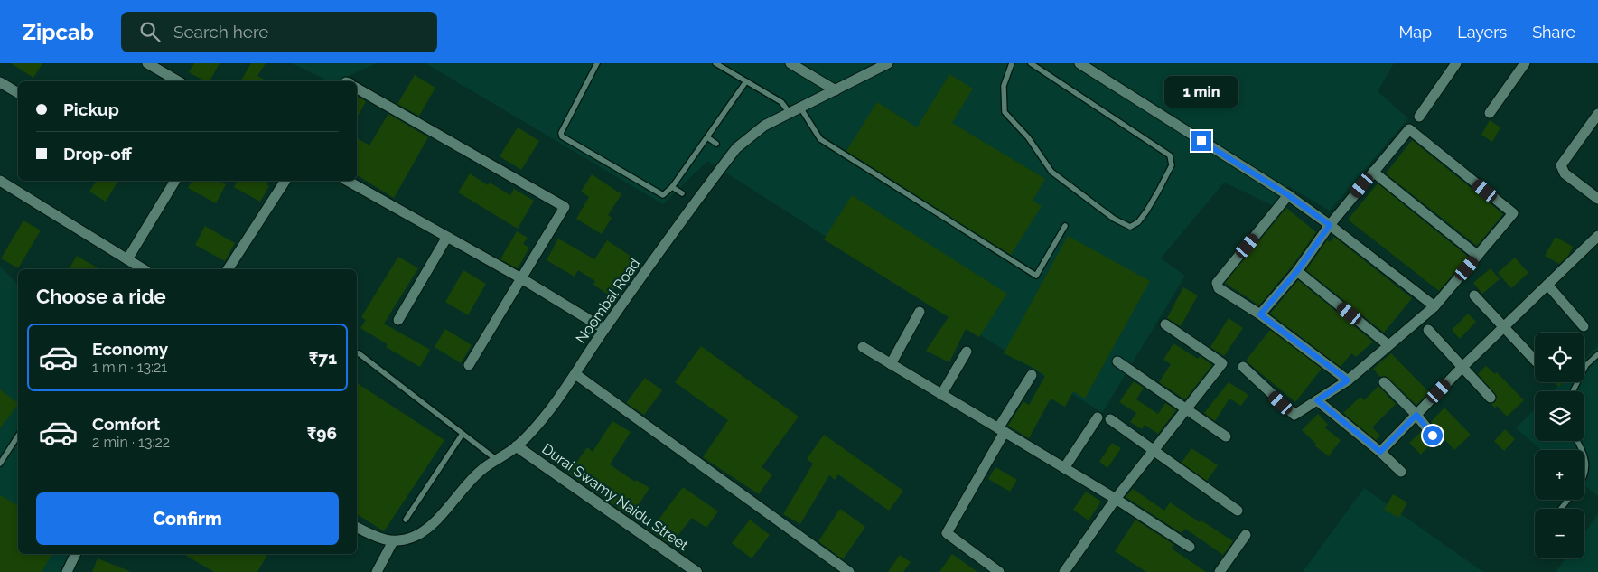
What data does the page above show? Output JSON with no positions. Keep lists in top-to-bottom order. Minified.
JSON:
{"streets":{"street":["Noombal Road","Durai Swamy Naidu Street"]},"crossings":[["Noombal Road","Durai Swamy Naidu Street"]],"page":{"header":"Zipcab","search":"Search here","nav":["Map","Layers","Share"],"bubble":"1 min","banner":["Pickup","Drop-off"],"heading":"Choose a ride","list":[{"name":"Economy","note":"1 min · 13:21","value":"₹71"},{"name":"Comfort","note":"2 min · 13:22","value":"₹96"}],"map_buttons":["+","−"],"buttons":"Confirm"}}
